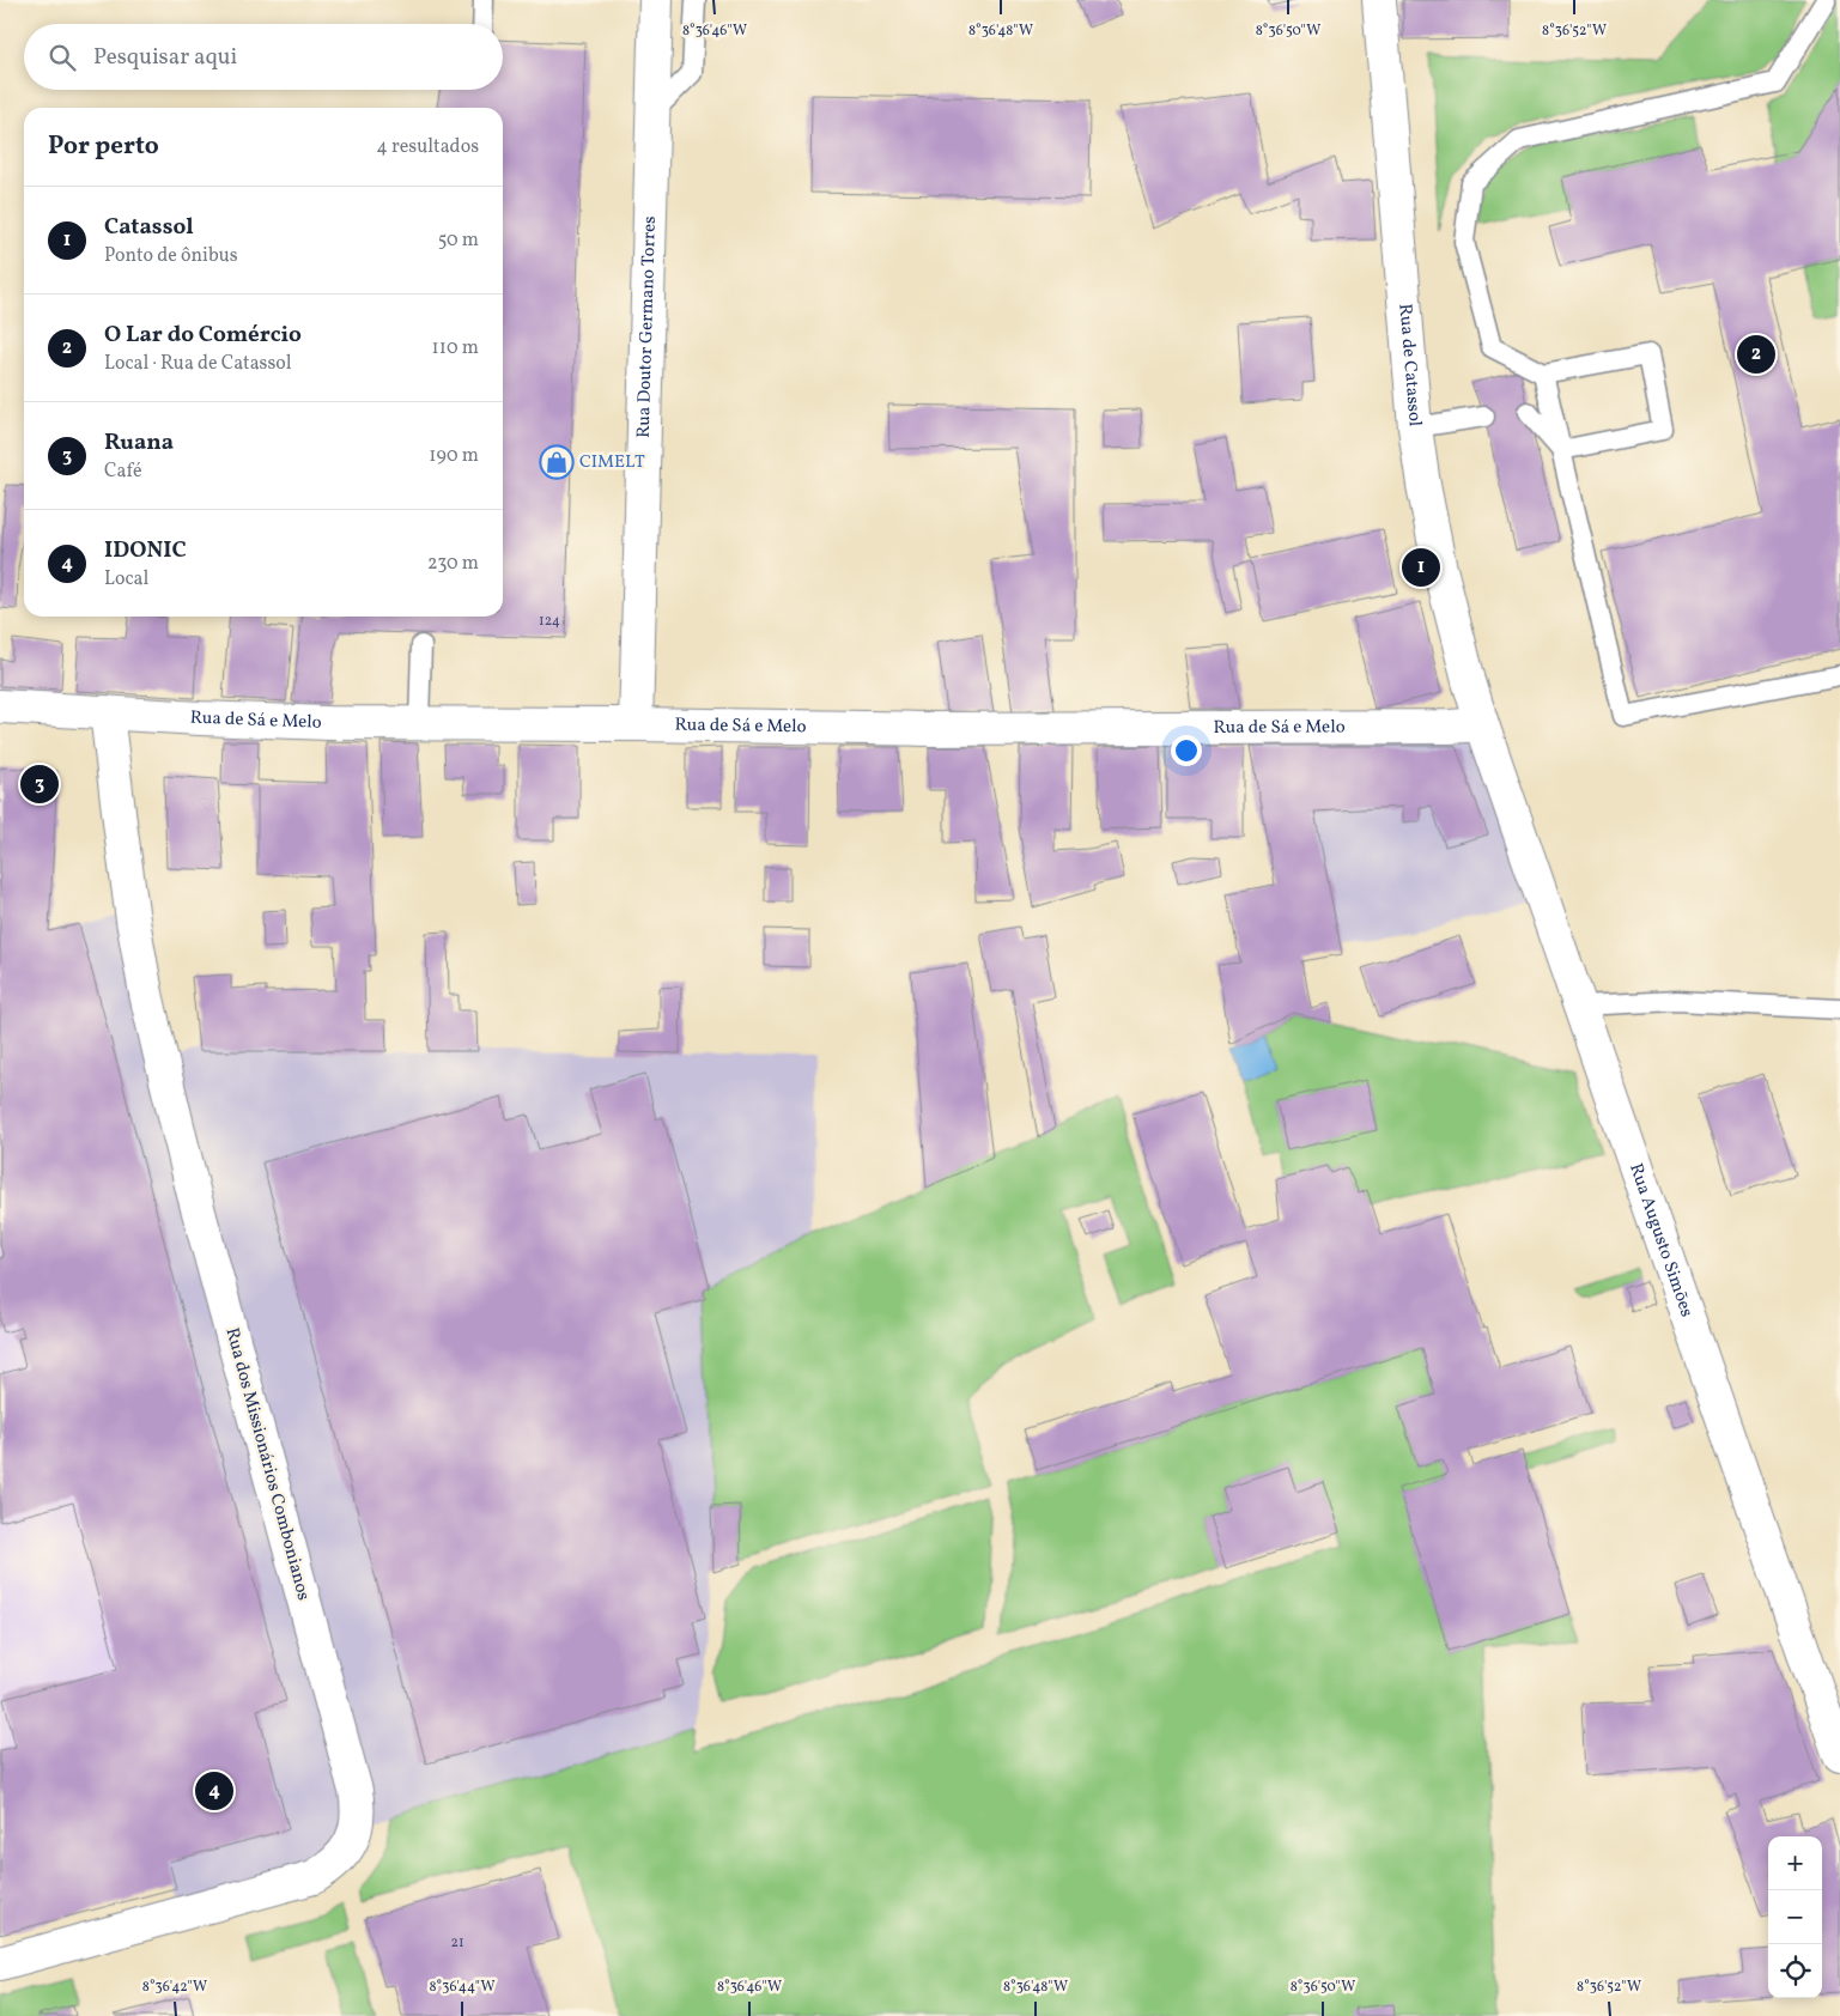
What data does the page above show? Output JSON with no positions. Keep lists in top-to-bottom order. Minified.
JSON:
{"streets":{"street":["Rua Doutor Germano Torres","Rua de Catassol","Rua de Sá e Melo","Rua Augusto Simões","Rua dos Missionários Combonianos"]},"crossings":[["Rua Doutor Germano Torres","Rua de Sá e Melo"],["Rua de Catassol","Rua de Sá e Melo"],["Rua de Catassol","Rua Augusto Simões"],["Rua de Sá e Melo","Rua Augusto Simões"],["Rua de Sá e Melo","Rua dos Missionários Combonianos"]],"places":{"shop":["CIMELT"]},"house_numbers":["124","21"],"page":{"search":"Pesquisar aqui","heading":["Por perto","4 resultados"],"list":[{"mark":"1","name":"Catassol","note":"Ponto de ônibus","value":"50 m"},{"mark":"2","name":"O Lar do Comércio","note":"Local · Rua de Catassol","value":"110 m"},{"mark":"3","name":"Ruana","note":"Café","value":"190 m"},{"mark":"4","name":"IDONIC","note":"Local","value":"230 m"}],"pins":["2","1","3","4"],"map_buttons":["+","−"]},"coordinates":["8°36'46\"W","8°36'48\"W","8°36'50\"W","8°36'52\"W","8°36'42\"W","8°36'44\"W"]}
